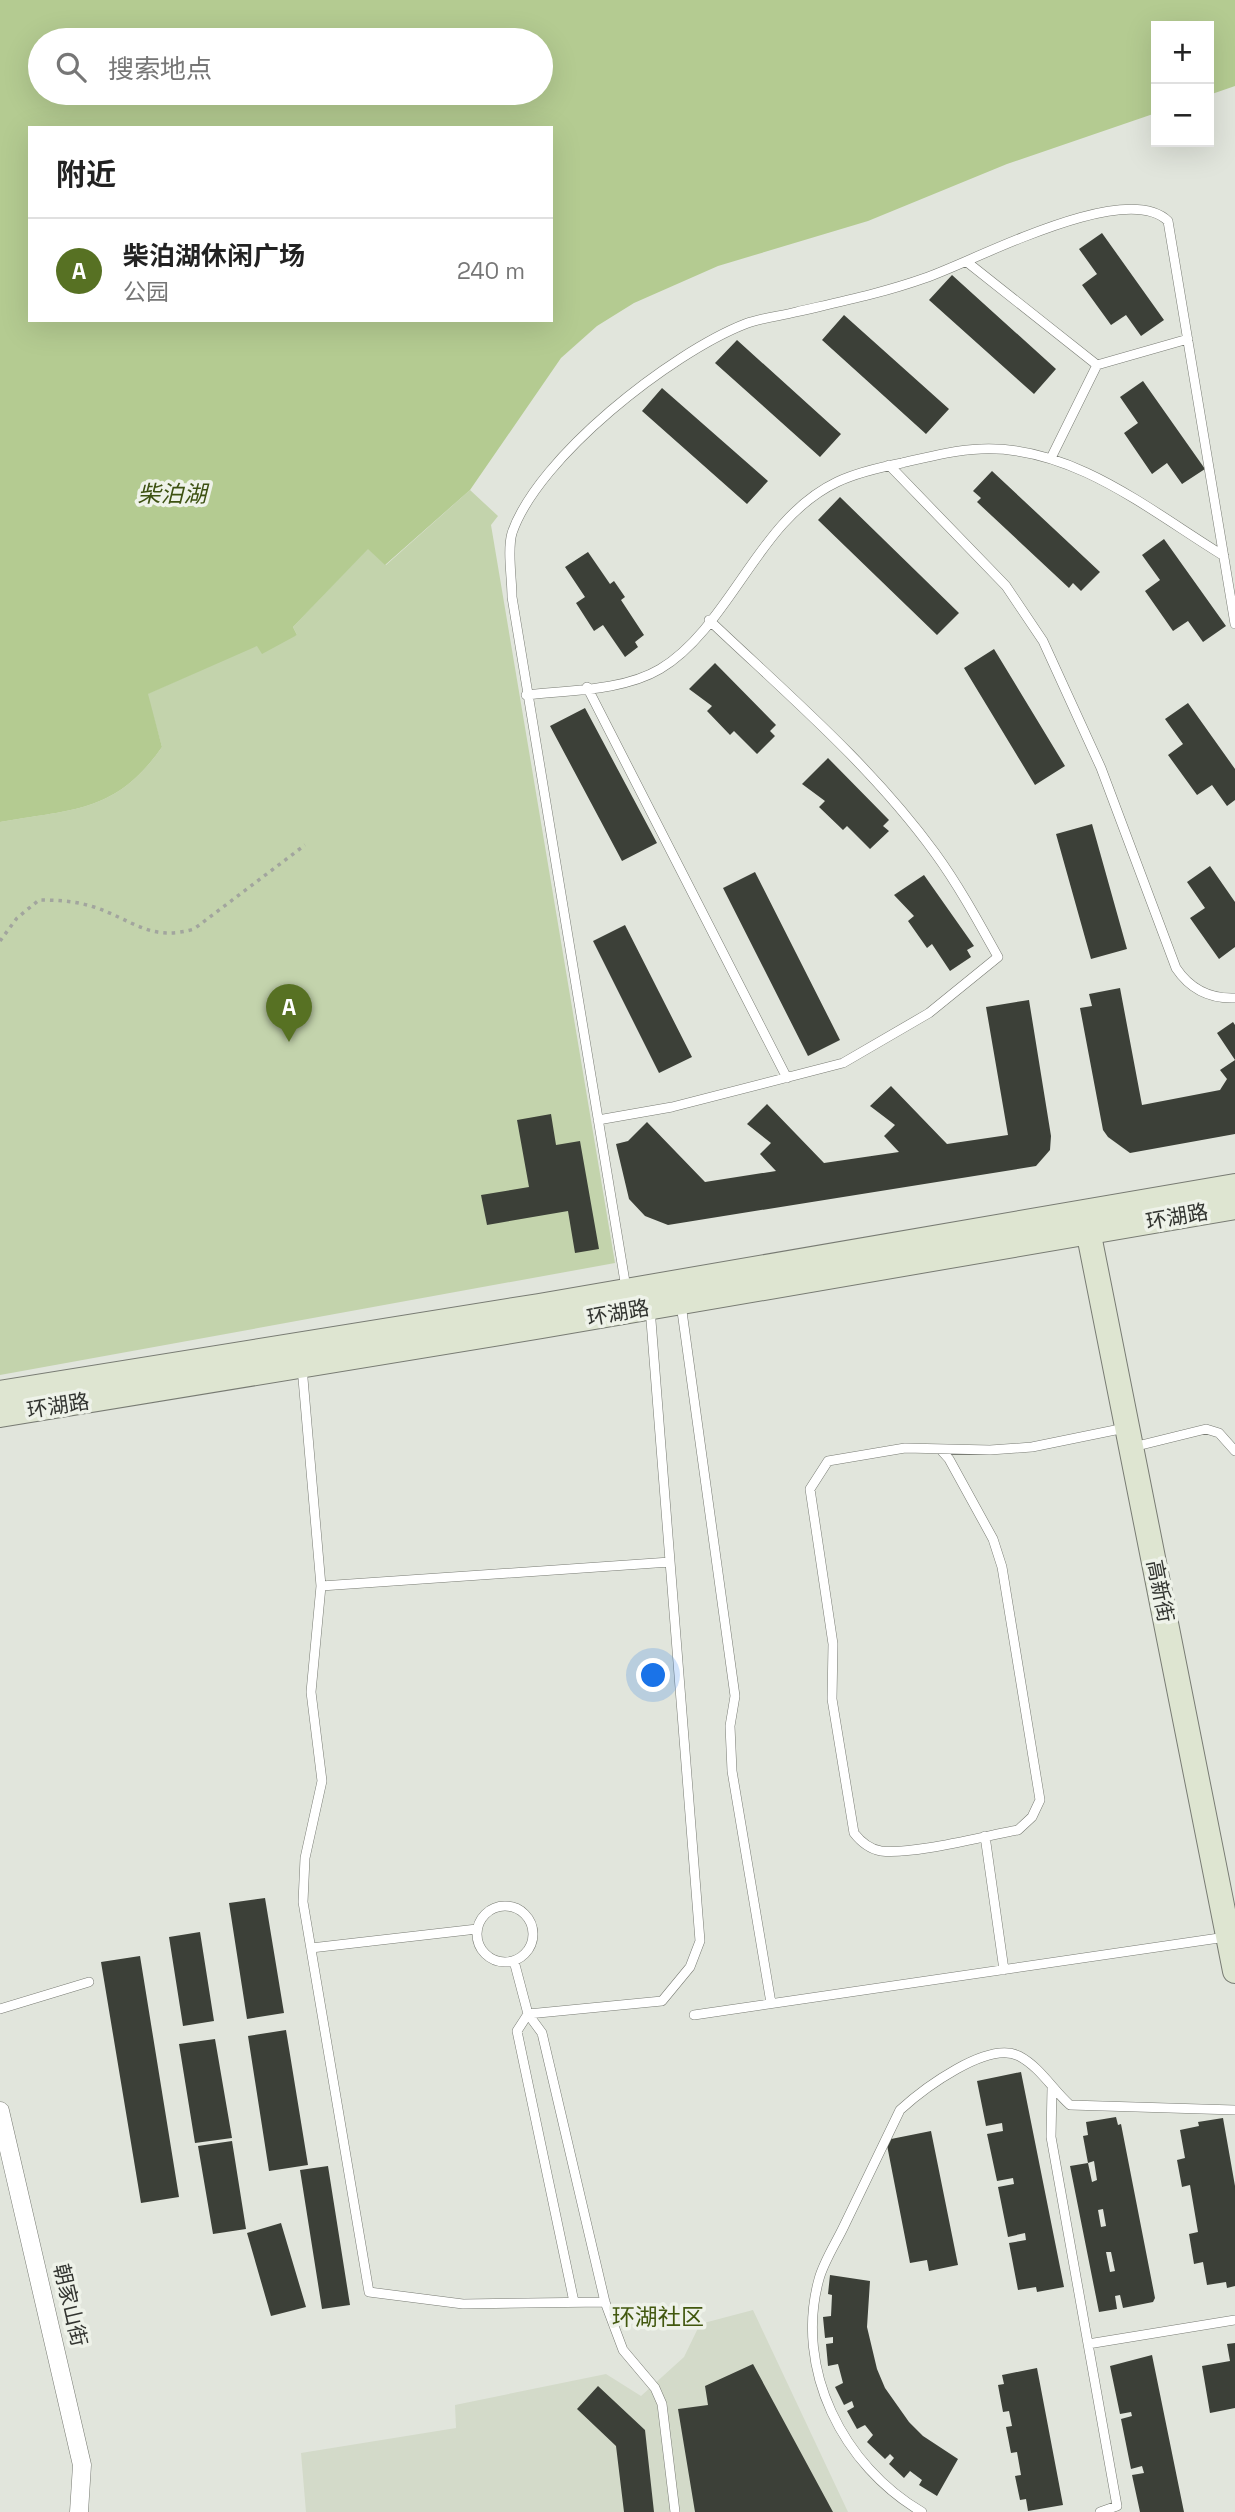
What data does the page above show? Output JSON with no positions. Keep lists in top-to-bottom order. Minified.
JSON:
{"streets":{"street":["环湖路","高新街","朝家山街"]},"crossings":[["环湖路","高新街"]],"districts":["环湖社区"],"water":["柴泊湖"],"page":{"map_buttons":["+","−"],"search":"搜索地点","heading":"附近","list":[{"mark":"A","name":"柴泊湖休闲广场","note":"公园","value":"240 m"}],"pins":"A"}}
